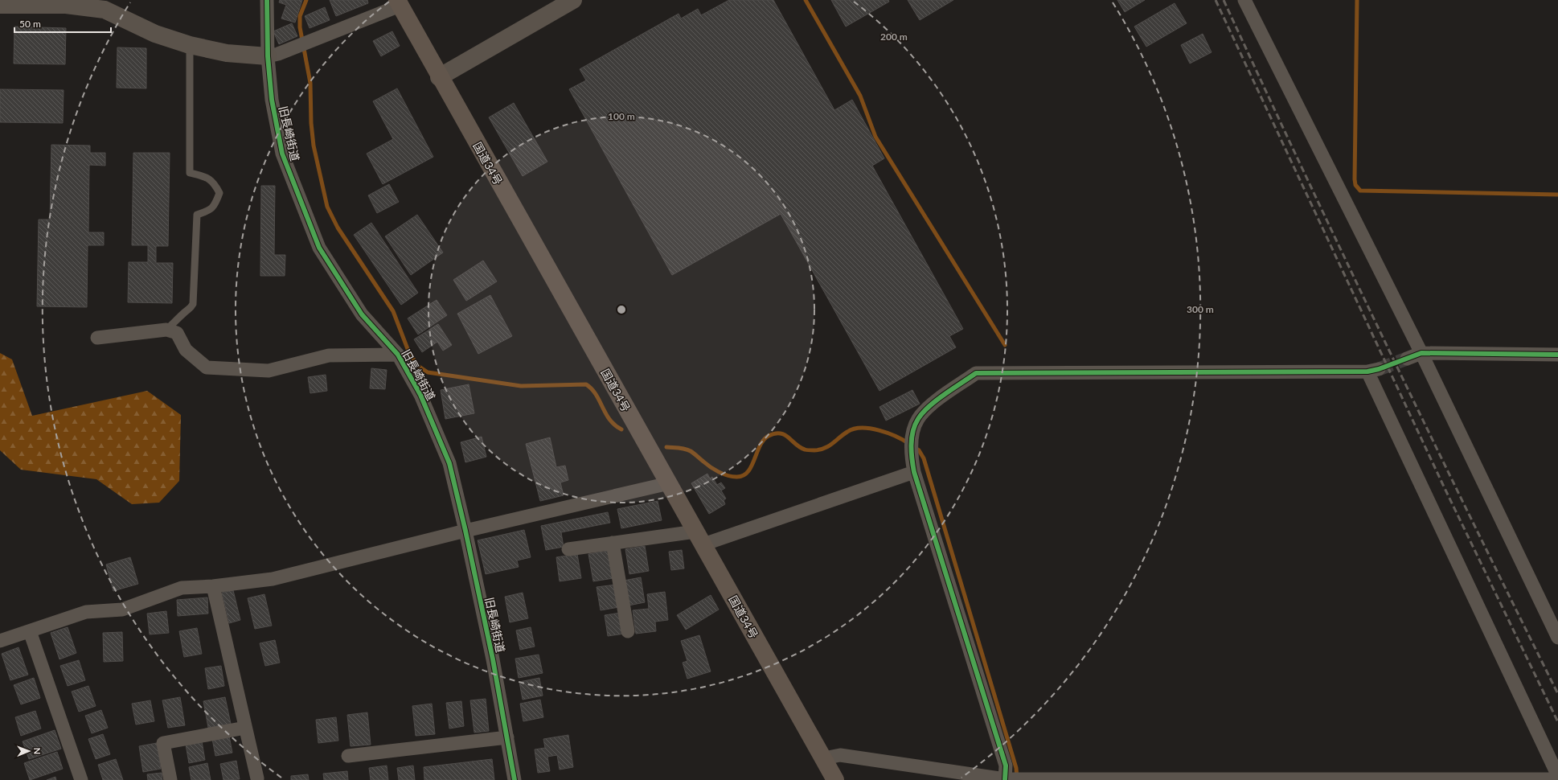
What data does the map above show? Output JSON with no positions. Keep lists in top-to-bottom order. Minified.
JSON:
{"streets":{"highway":["国道34号"],"street":["旧長崎街道"]},"scale_bar":"50 m","north":"right","rings":["200 m","100 m","300 m"]}
